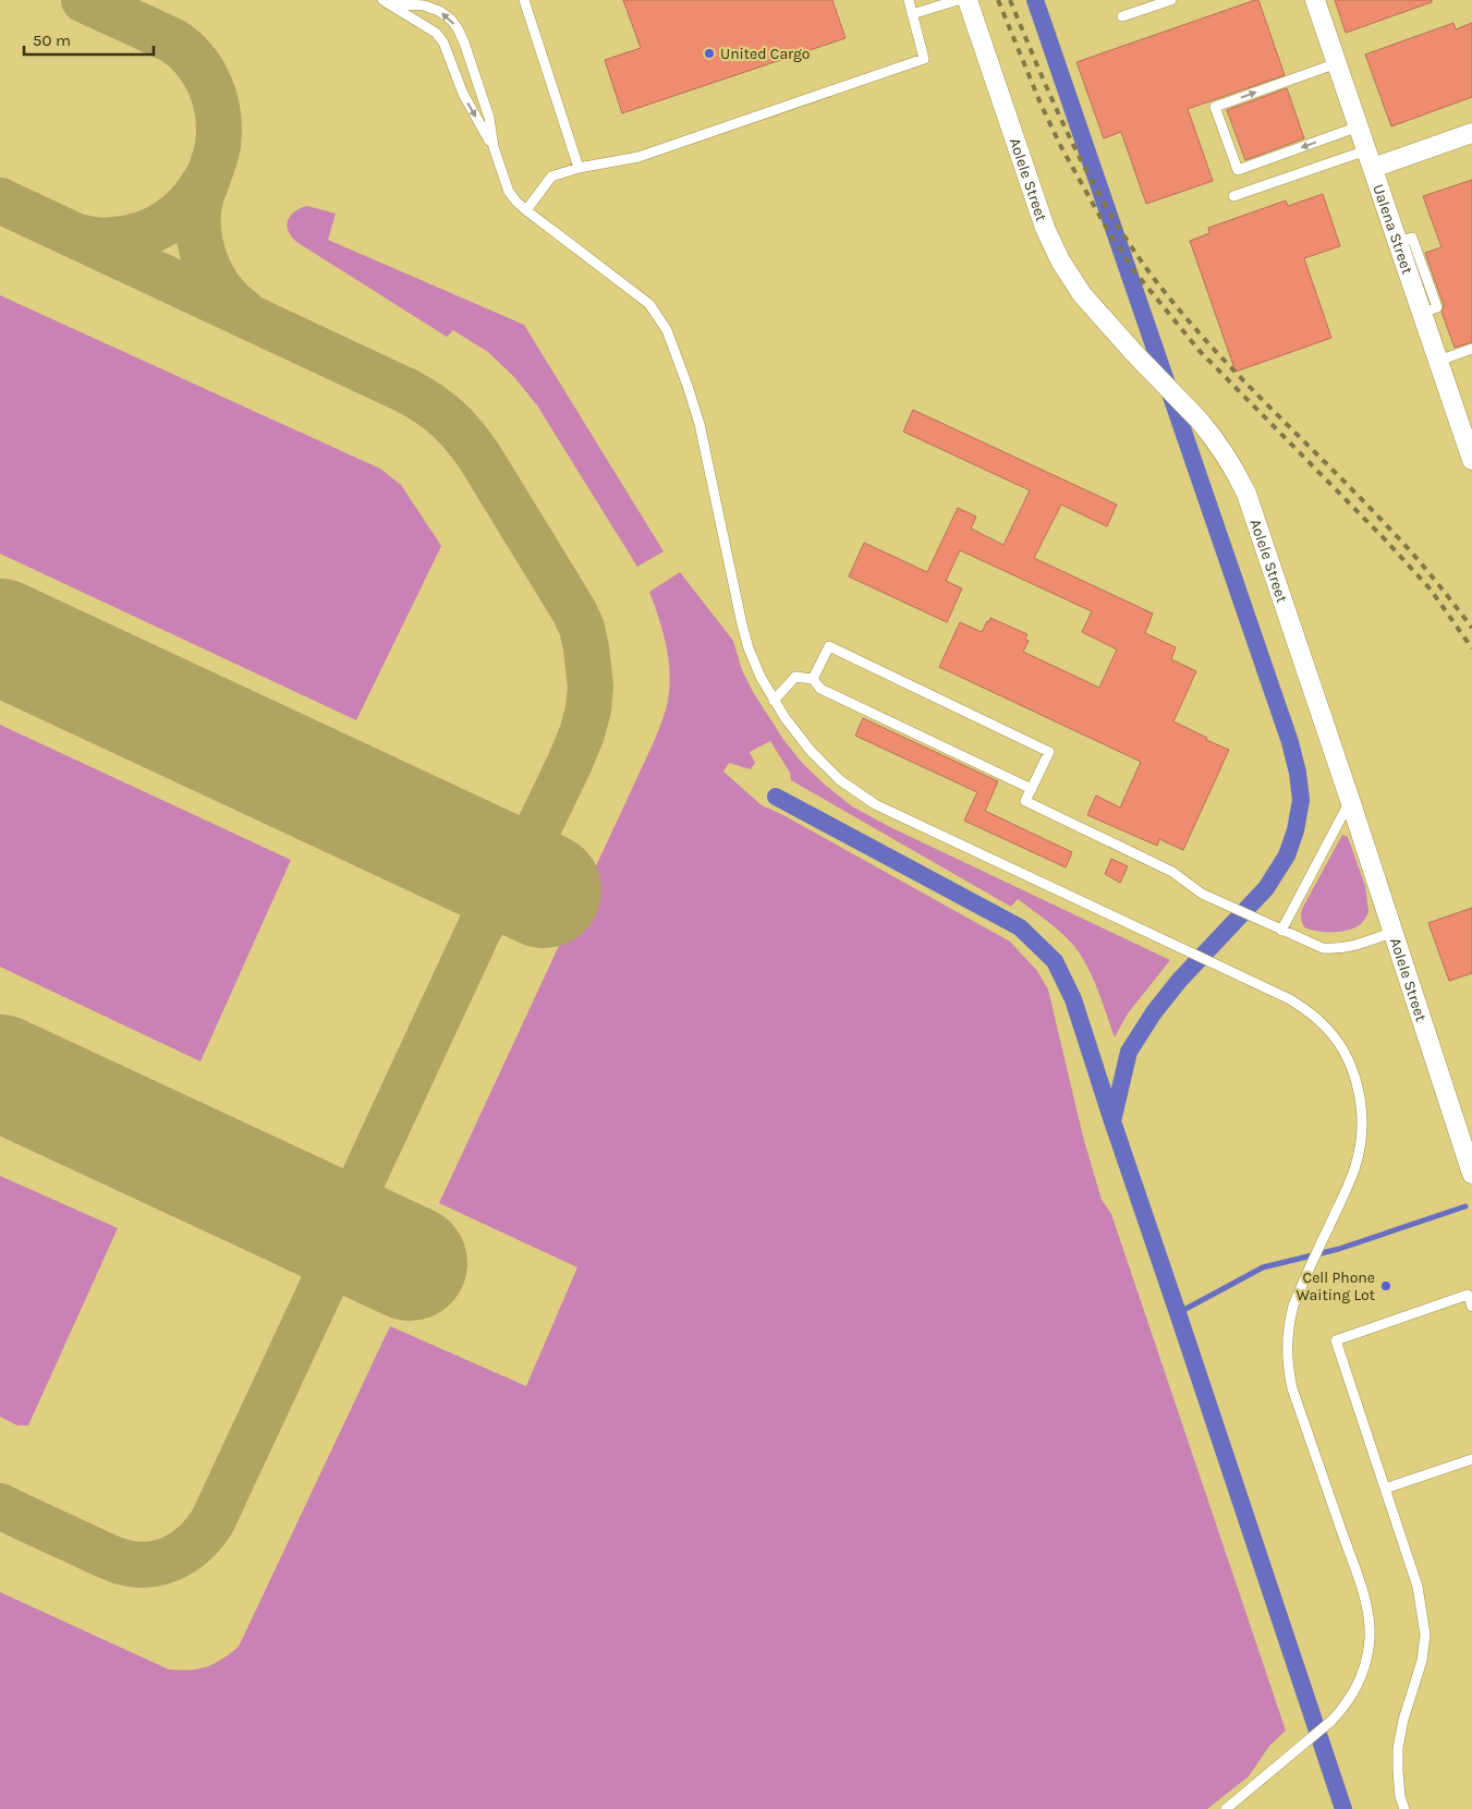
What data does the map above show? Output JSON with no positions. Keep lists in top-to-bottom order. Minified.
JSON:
{"streets":{"street":["Aolele Street","Ualena Street"]},"places":["United Cargo","Cell Phone Waiting Lot"],"scale_bar":"50 m"}
